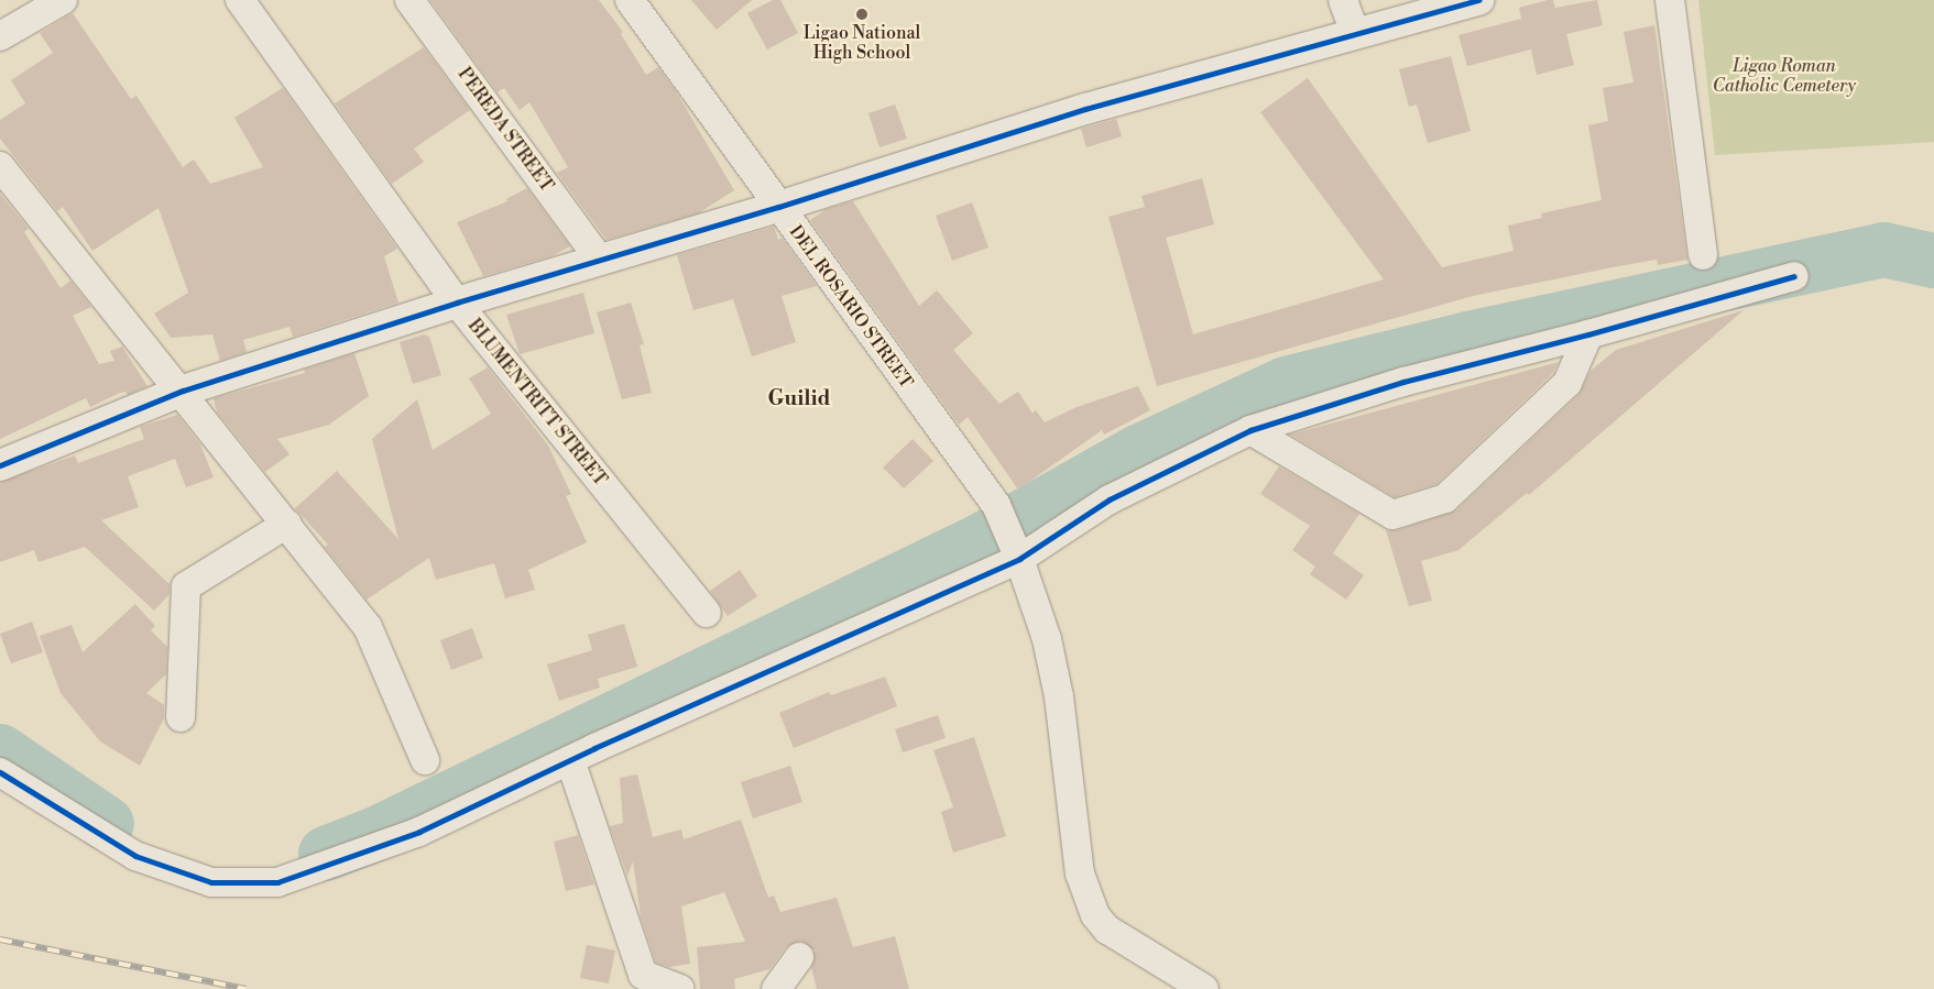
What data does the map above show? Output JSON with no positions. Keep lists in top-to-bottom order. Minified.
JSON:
{"streets":{"street":["PEREDA STREET","DEL ROSARIO STREET","BLUMENTRITT STREET"]},"districts":["Guilid"],"parks":["Ligao Roman Catholic Cemetery"],"places":["Ligao National High School"]}
